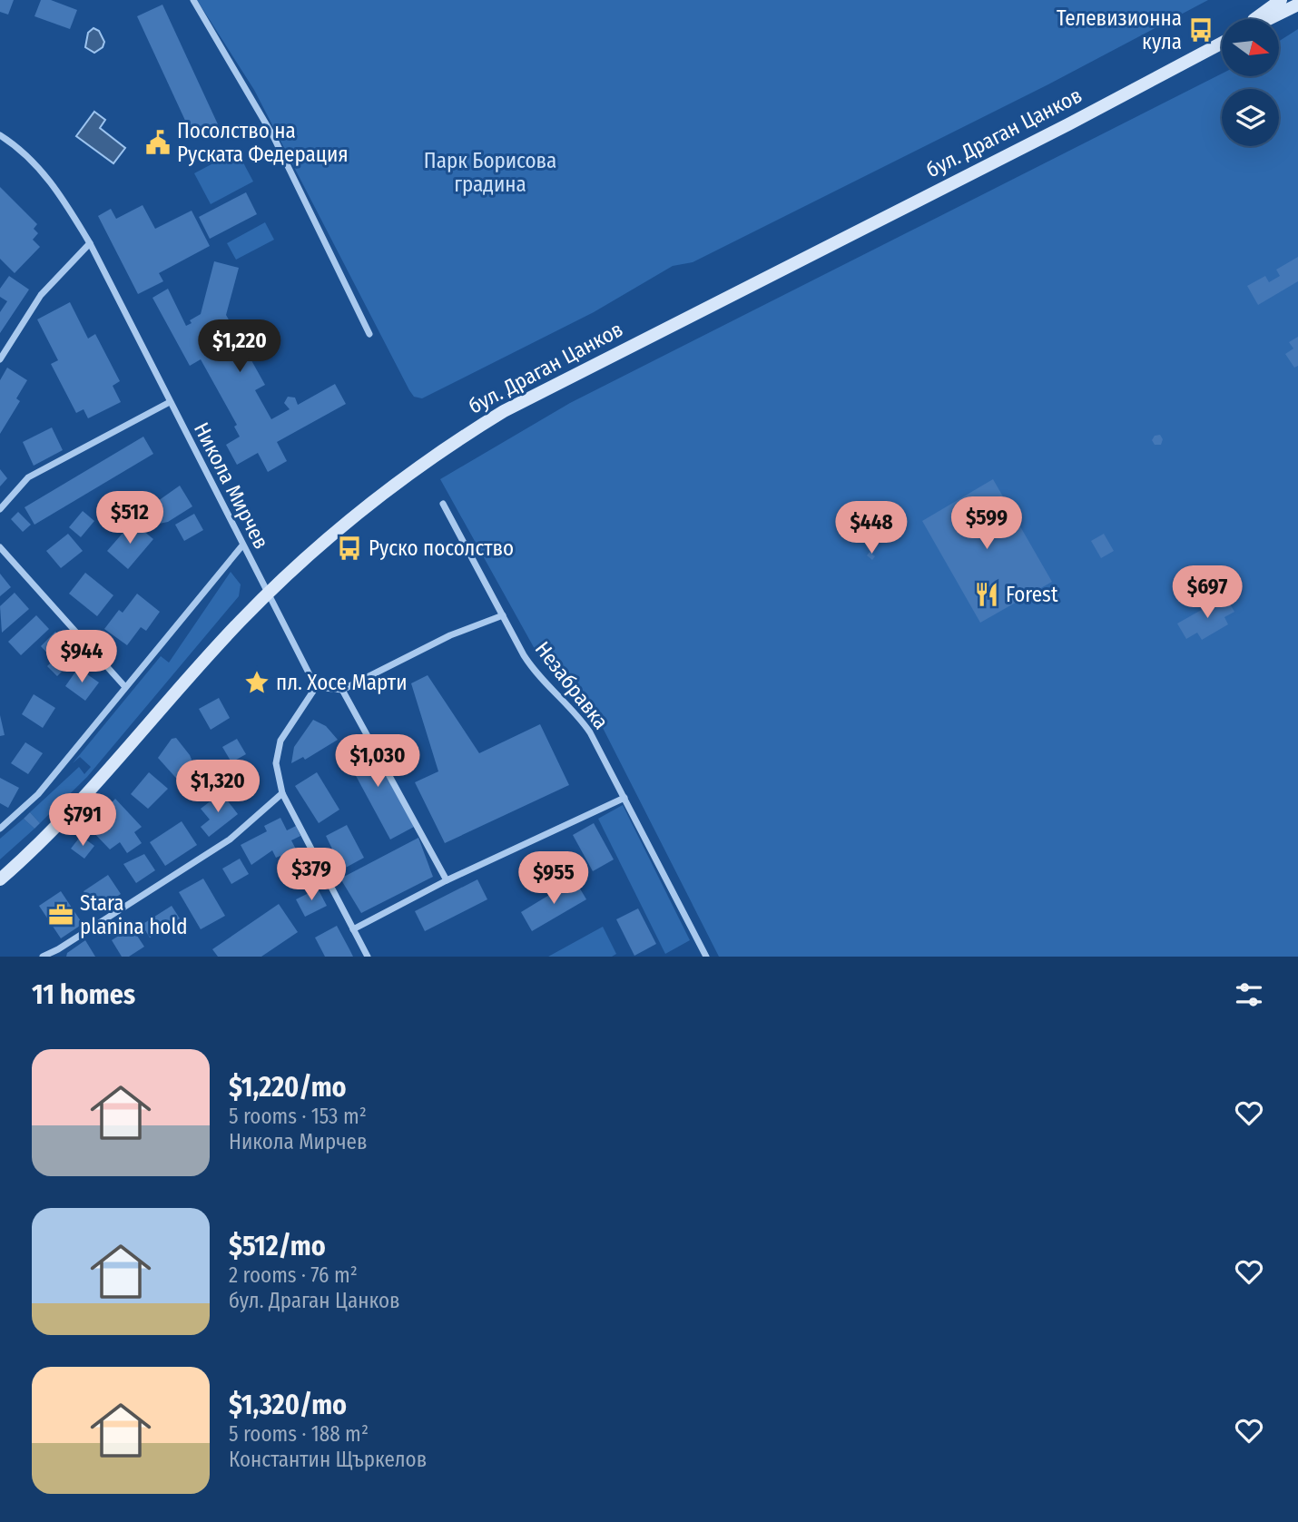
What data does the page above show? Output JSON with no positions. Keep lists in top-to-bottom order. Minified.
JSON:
{"streets":{"main road":["бул. Драган Цанков"],"street":["Никола Мирчев","Незабравка"]},"crossings":[["бул. Драган Цанков","Никола Мирчев"]],"parks":["Парк Борисова градина"],"places":{"bus stop":["Телевизионна кула","Руско посолство"],"public building":["Посолство на Руската Федерация"],"restaurant":["Forest"],"place":["пл. Хосе Марти"],"office":["Stara planina hold"]},"north":"right","page":{"price":["$1,220","$512","$599","$448","$697","$944","$1,030","$1,320","$791","$379","$955"],"heading":"11 homes","list":[{"name":"$1,220/mo","note":"5 rooms · 153 m² · Никола Мирчев"},{"name":"$512/mo","note":"2 rooms · 76 m² · бул. Драган Цанков"},{"name":"$1,320/mo","note":"5 rooms · 188 m² · Константин Щъркелов"}]}}
